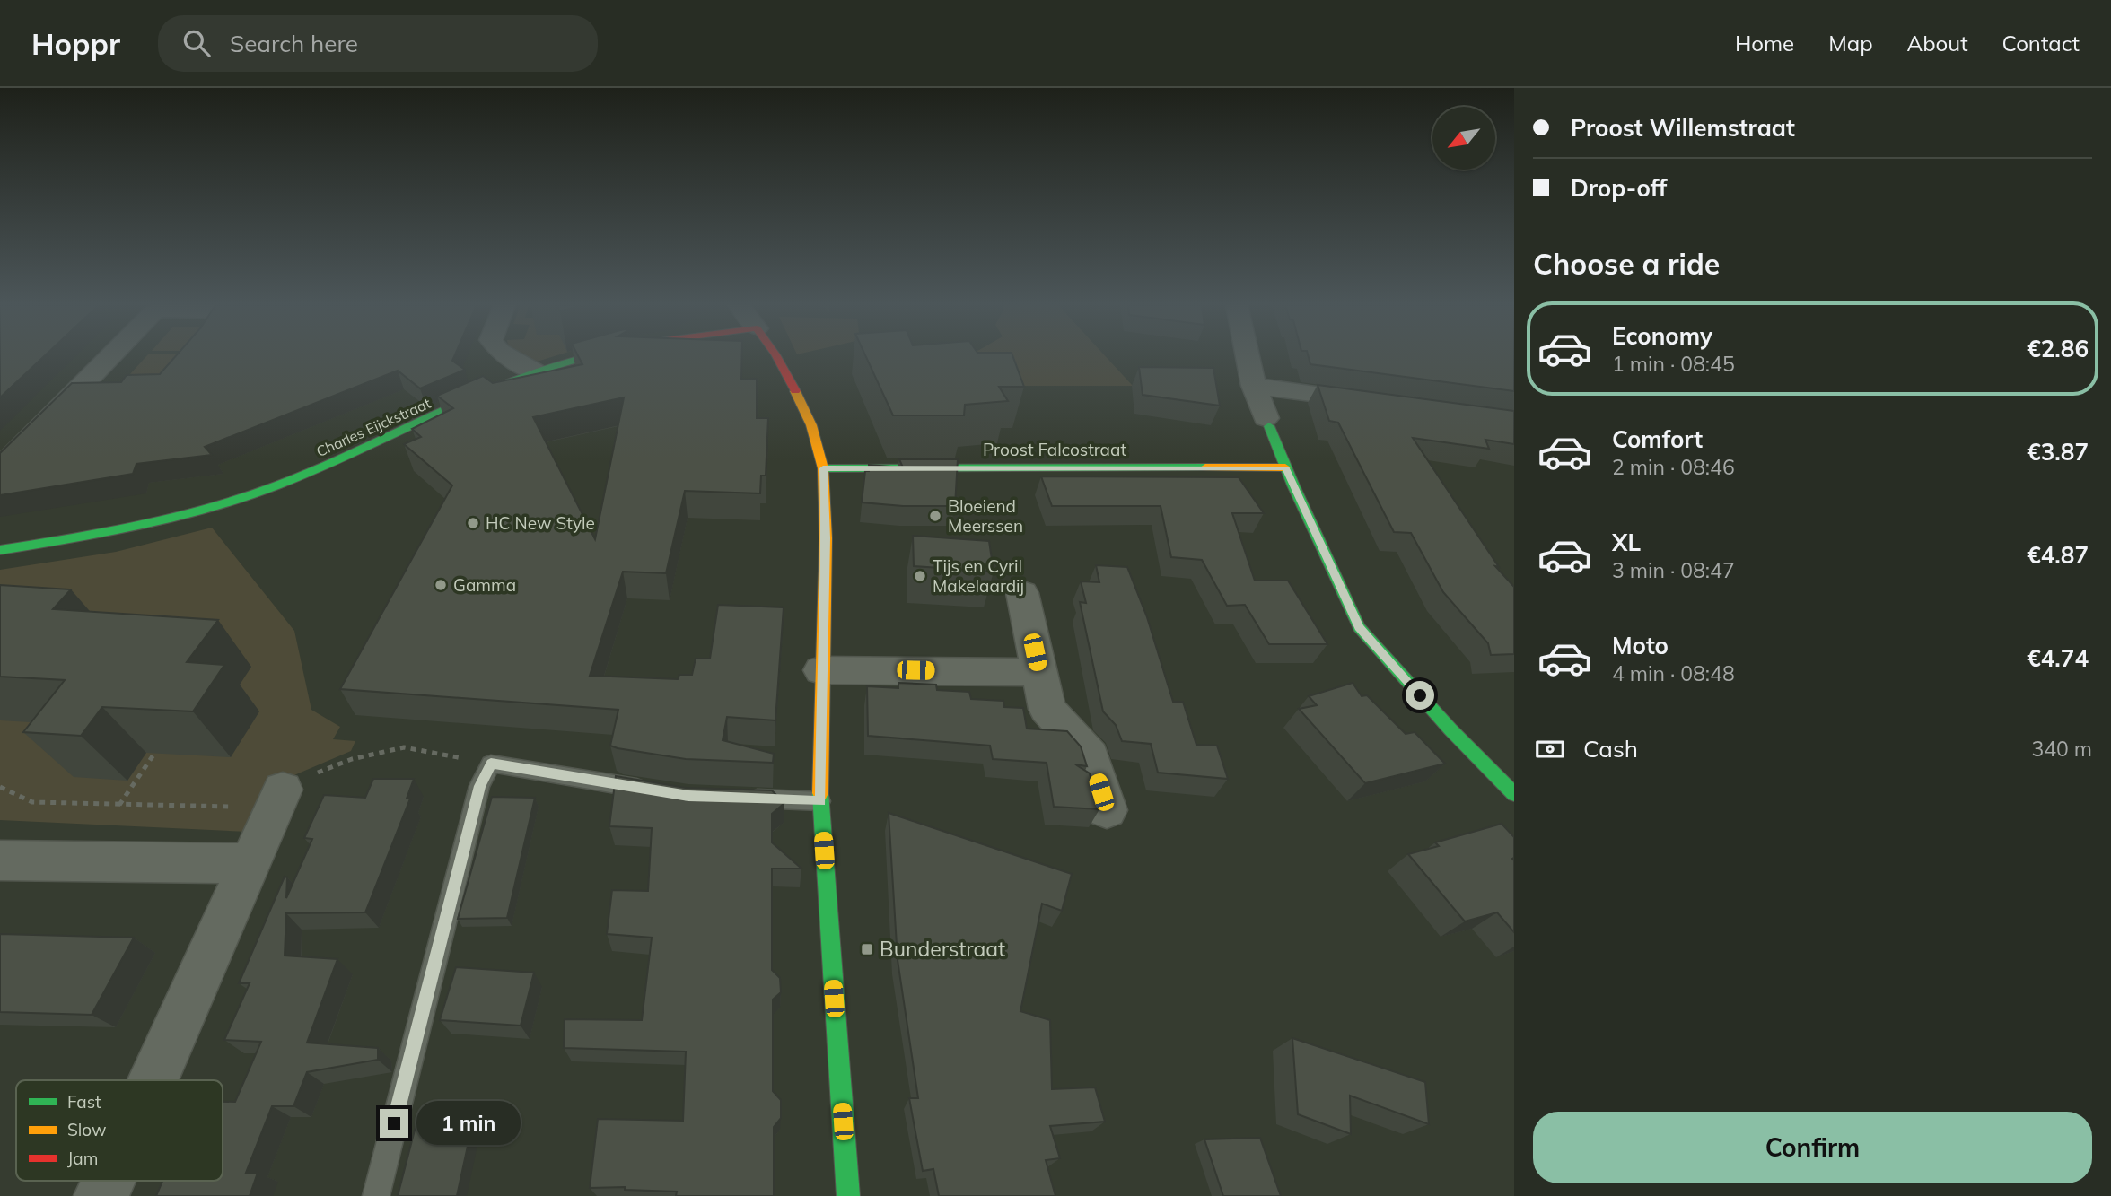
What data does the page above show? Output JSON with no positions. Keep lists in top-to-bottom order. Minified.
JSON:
{"streets":{"street":["Charles Eijckstraat","Proost Falcostraat"]},"places":{"other":["Bloeiend Meerssen","HC New Style","Tijs en Cyril Makelaardij","Gamma"],"transit":["Bunderstraat"]},"legend":["Fast","Slow","Jam"],"north":"bottom left","page":{"header":"Hoppr","search":"Search here","nav":["Home","Map","About","Contact"],"banner":["Proost Willemstraat","Drop-off"],"heading":"Choose a ride","list":[{"name":"Economy","note":"1 min · 08:45","value":"€2.86"},{"name":"Comfort","note":"2 min · 08:46","value":"€3.87"},{"name":"XL","note":"3 min · 08:47","value":"€4.87"},{"name":"Moto","note":"4 min · 08:48","value":"€4.74"}],"pay":["Cash","340 m"],"buttons":"Confirm","bubble":"1 min"}}
